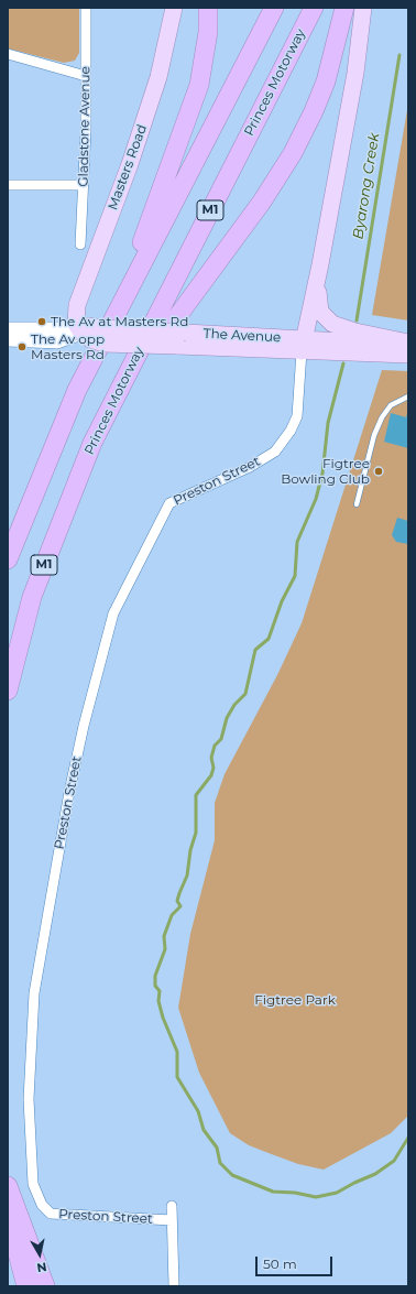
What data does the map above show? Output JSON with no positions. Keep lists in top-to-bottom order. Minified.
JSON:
{"streets":{"highway":["Princes Motorway","M1"],"main road":["Masters Road","The Avenue"],"street":["Gladstone Avenue","Preston Street"]},"crossings":[["Masters Road","The Avenue"],["The Avenue","Preston Street"]],"water":["Byarong Creek"],"parks":["Figtree Park"],"places":["The Av at Masters Rd","The Av opp Masters Rd","Figtree Bowling Club"],"scale_bar":"50 m","north":"bottom"}
